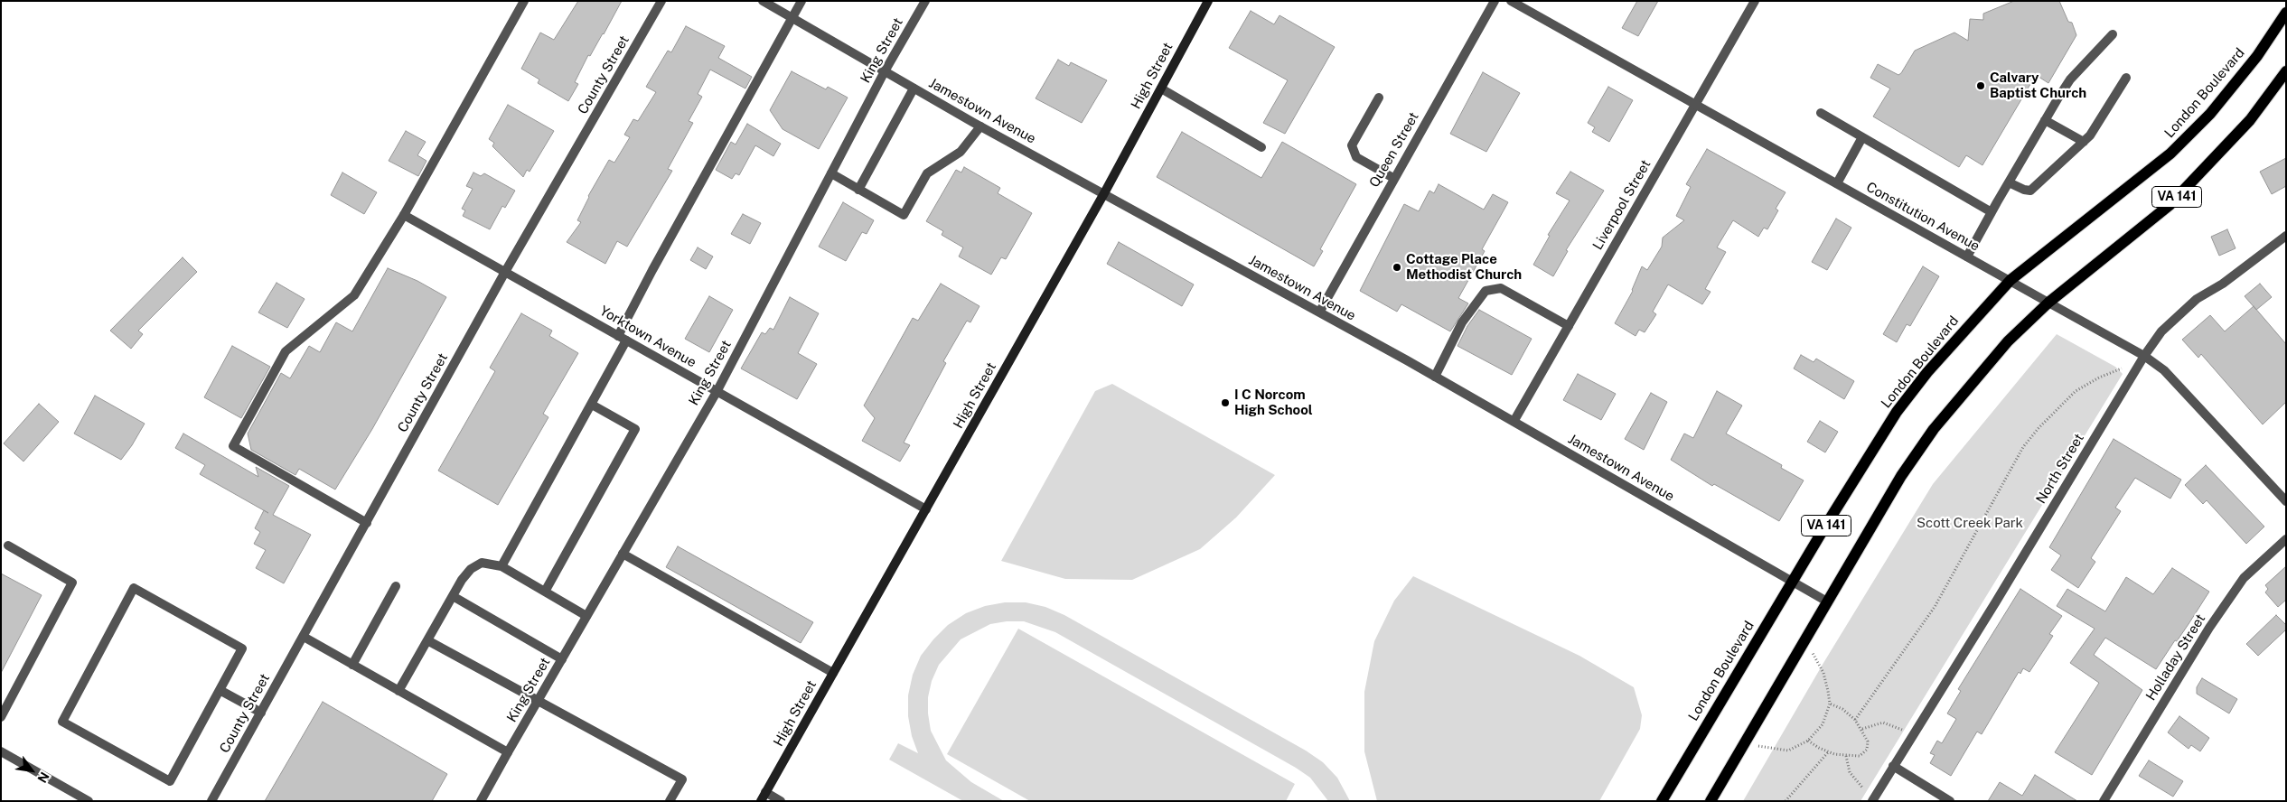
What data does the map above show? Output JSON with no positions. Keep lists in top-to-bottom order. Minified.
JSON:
{"streets":{"main road":["High Street","London Boulevard","VA 141"],"street":["King Street","County Street","Jamestown Avenue","Queen Street","Liverpool Street","Constitution Avenue","Yorktown Avenue","North Street","Holladay Street"]},"crossings":[["King Street","Jamestown Avenue"],["King Street","Yorktown Avenue"],["County Street","Yorktown Avenue"],["High Street","Jamestown Avenue"],["High Street","Yorktown Avenue"],["London Boulevard","Jamestown Avenue"],["London Boulevard","Constitution Avenue"],["Jamestown Avenue","Queen Street"],["Jamestown Avenue","VA 141"],["Jamestown Avenue","Liverpool Street"],["VA 141","Constitution Avenue"],["Liverpool Street","Constitution Avenue"],["Constitution Avenue","North Street"]],"parks":["Scott Creek Park"],"places":["Calvary Baptist Church","Cottage Place Methodist Church","I C Norcom High School"],"north":"bottom right"}
